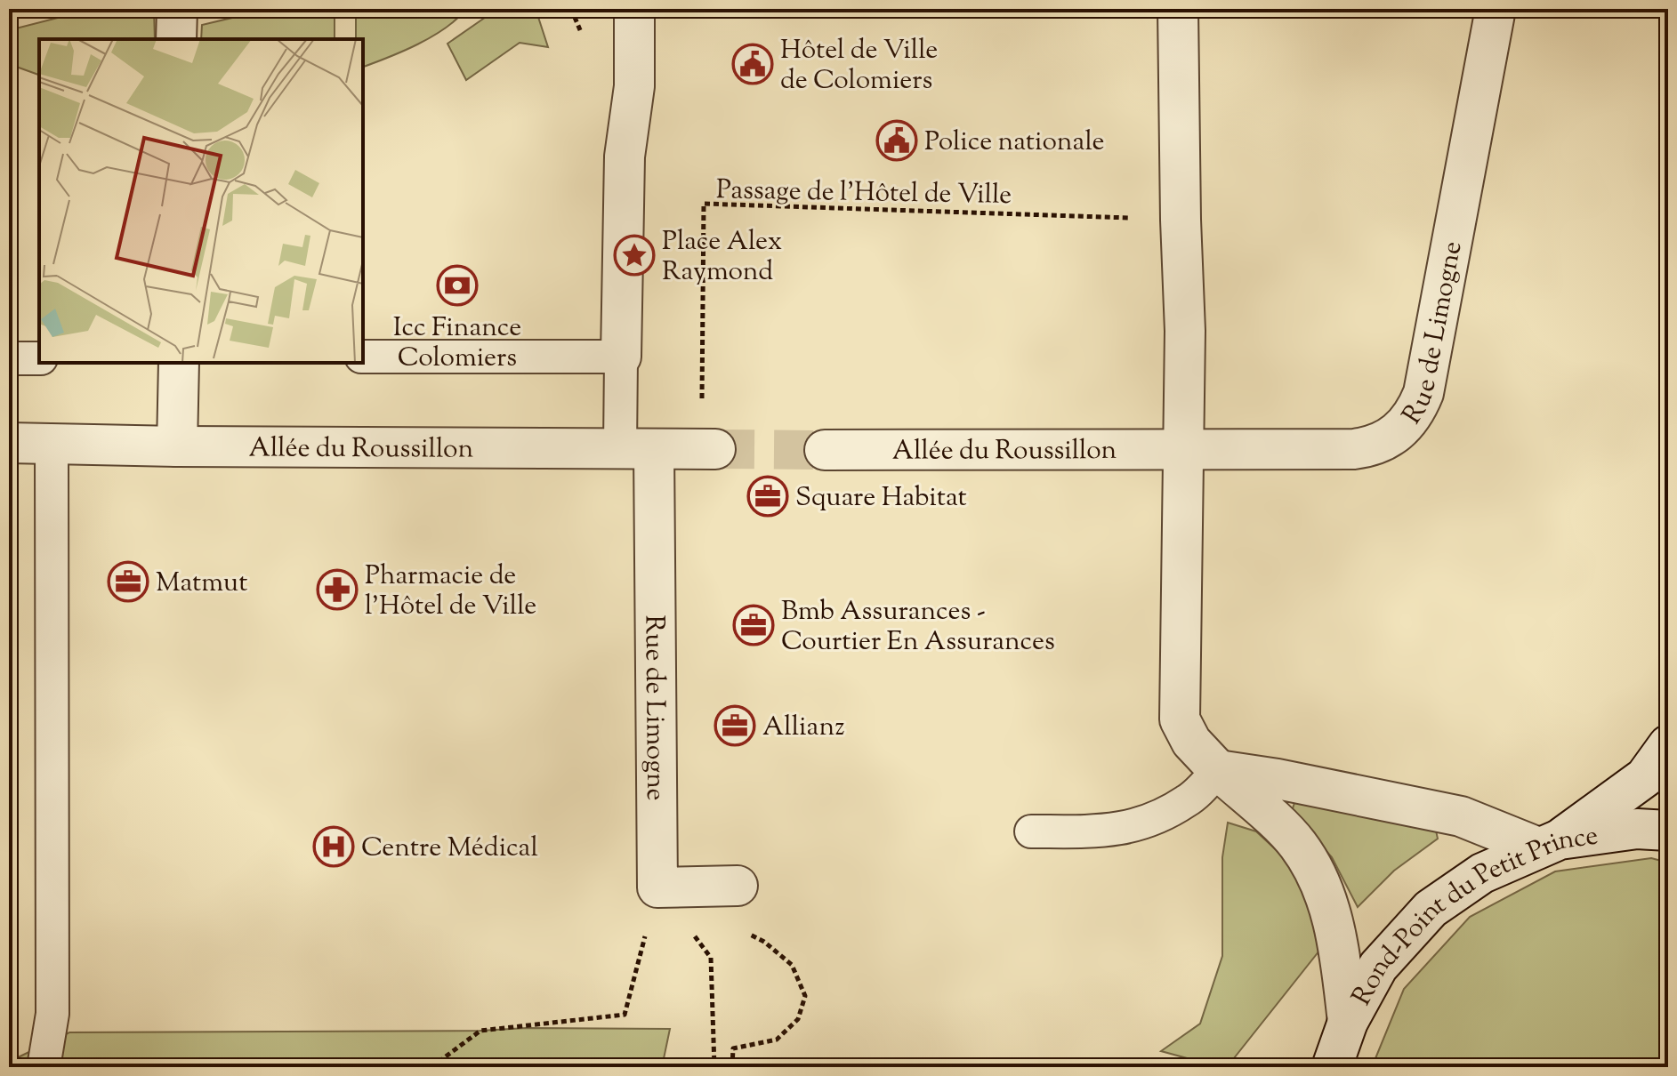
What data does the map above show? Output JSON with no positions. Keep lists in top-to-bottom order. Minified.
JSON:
{"streets":{"street":["Rue de Limogne","Allée du Roussillon","Rond-Point du Petit Prince"],"path":["Passage de l'Hôtel de Ville"]},"crossings":[["Passage de l'Hôtel de Ville","Allée du Roussillon"],["Rue de Limogne","Allée du Roussillon"]],"places":{"public building":["Hôtel de Ville de Colomiers","Police nationale"],"place":["Place Alex Raymond"],"bank":["Icc Finance Colomiers"],"office":["Square Habitat","Matmut","Bmb Assurances - Courtier En Assurances","Allianz"],"pharmacy":["Pharmacie de l'Hôtel de Ville"],"hospital":["Centre Médical"]}}
